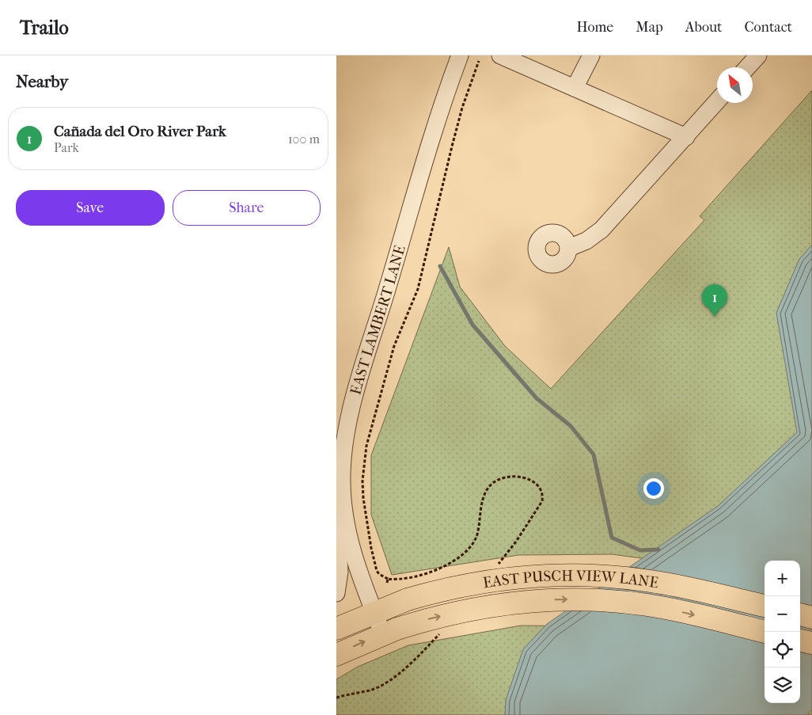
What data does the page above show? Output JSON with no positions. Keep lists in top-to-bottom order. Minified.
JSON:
{"streets":{"main road":["EAST PUSCH VIEW LANE"],"street":["EAST LAMBERT LANE"]},"crossings":[["EAST LAMBERT LANE","EAST PUSCH VIEW LANE"]],"north":"top left","page":{"header":"Trailo","nav":["Home","Map","About","Contact"],"heading":"Nearby","list":[{"mark":"1","name":"Cañada del Oro River Park","note":"Park","value":"100 m"}],"buttons":["Save","Share"],"pins":"1","map_buttons":["+","−"]}}
